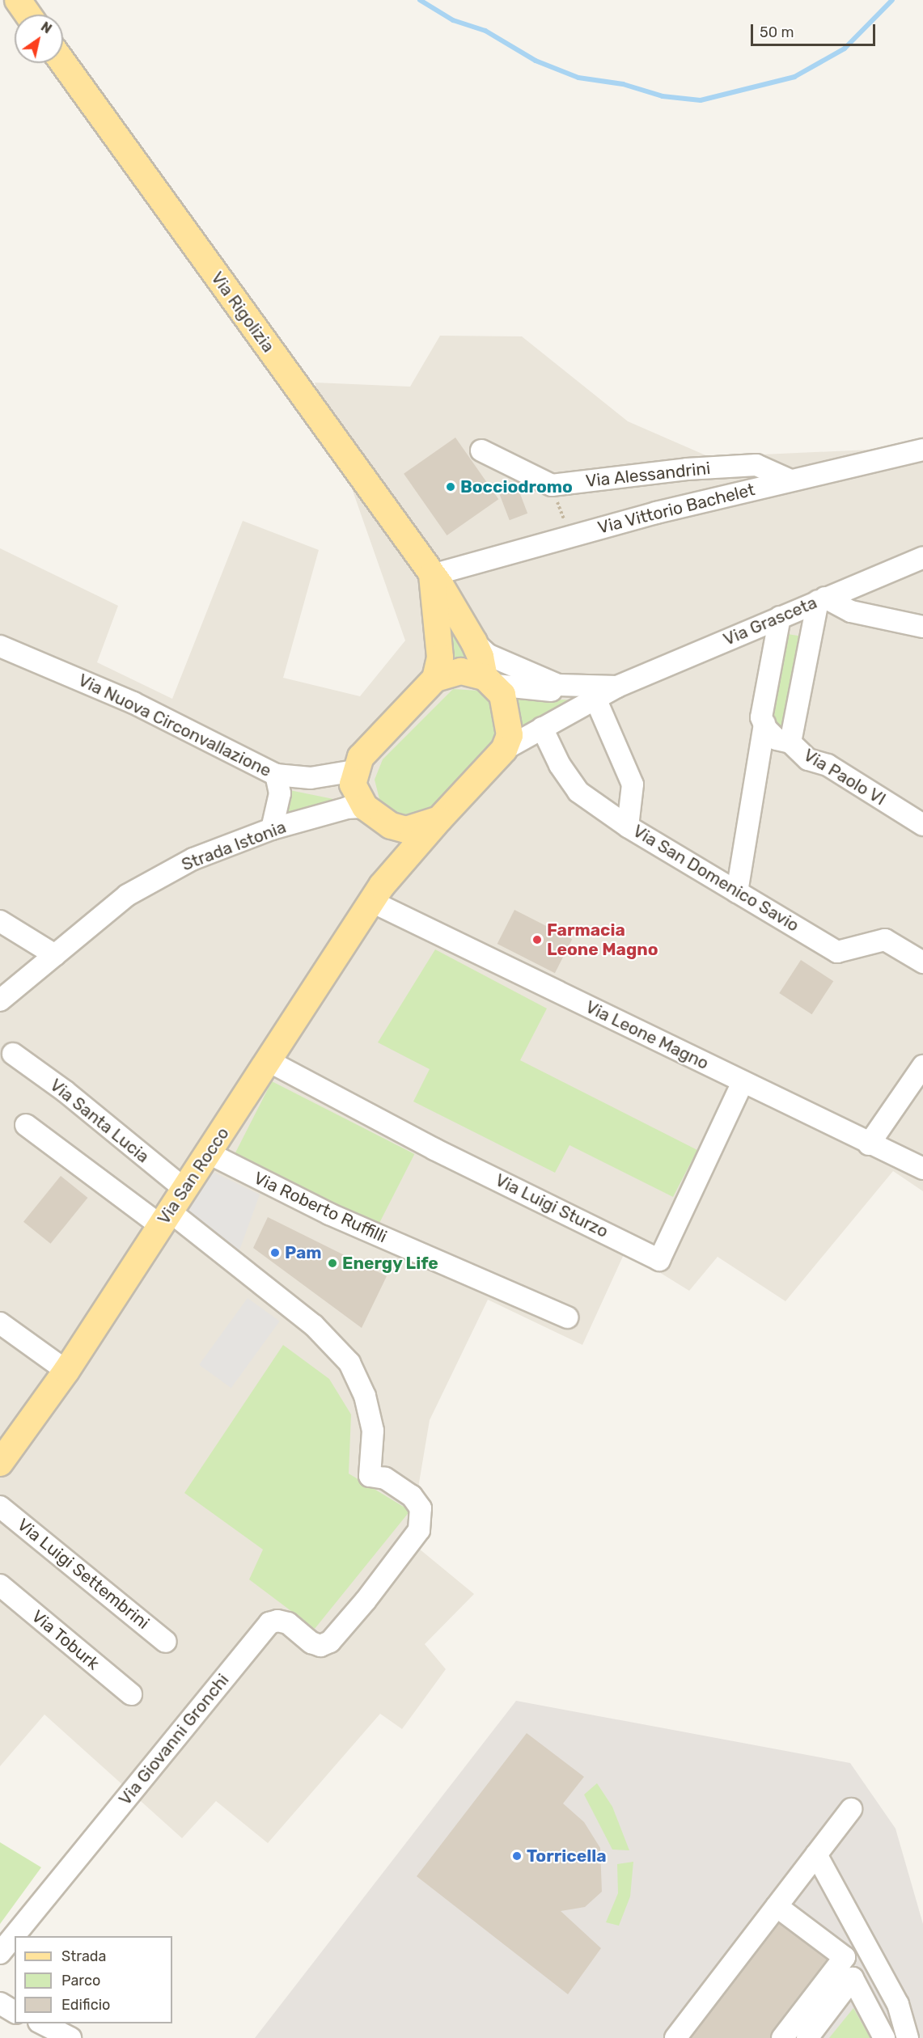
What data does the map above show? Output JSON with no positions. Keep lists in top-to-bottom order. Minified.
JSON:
{"streets":{"main road":["Via Rigolizia","Via San Rocco"],"street":["Via Alessandrini","Via Vittorio Bachelet","Via Grasceta","Via Nuova Circonvallazione","Via Paolo VI","Strada Istonia","Via San Domenico Savio","Via Leone Magno","Via Santa Lucia","Via Luigi Sturzo","Via Roberto Ruffilli","Via Luigi Settembrini","Via Toburk","Via Giovanni Gronchi"]},"crossings":[["Via Rigolizia","Via Vittorio Bachelet"],["Via Rigolizia","Via Nuova Circonvallazione"],["Via Rigolizia","Strada Istonia"],["Via Alessandrini","Via Vittorio Bachelet"],["Via Grasceta","Via Paolo VI"],["Via Nuova Circonvallazione","Strada Istonia"],["Via Leone Magno","Via San Rocco"],["Via Leone Magno","Via Luigi Sturzo"],["Via Santa Lucia","Via San Rocco"],["Via San Rocco","Via Luigi Sturzo"],["Via San Rocco","Via Roberto Ruffilli"],["Via San Rocco","Via Giovanni Gronchi"]],"places":["Bocciodromo","Farmacia Leone Magno","Pam","Energy Life","Torricella"],"legend":["Strada","Parco","Edificio"],"scale_bar":"50 m","north":"top right"}
